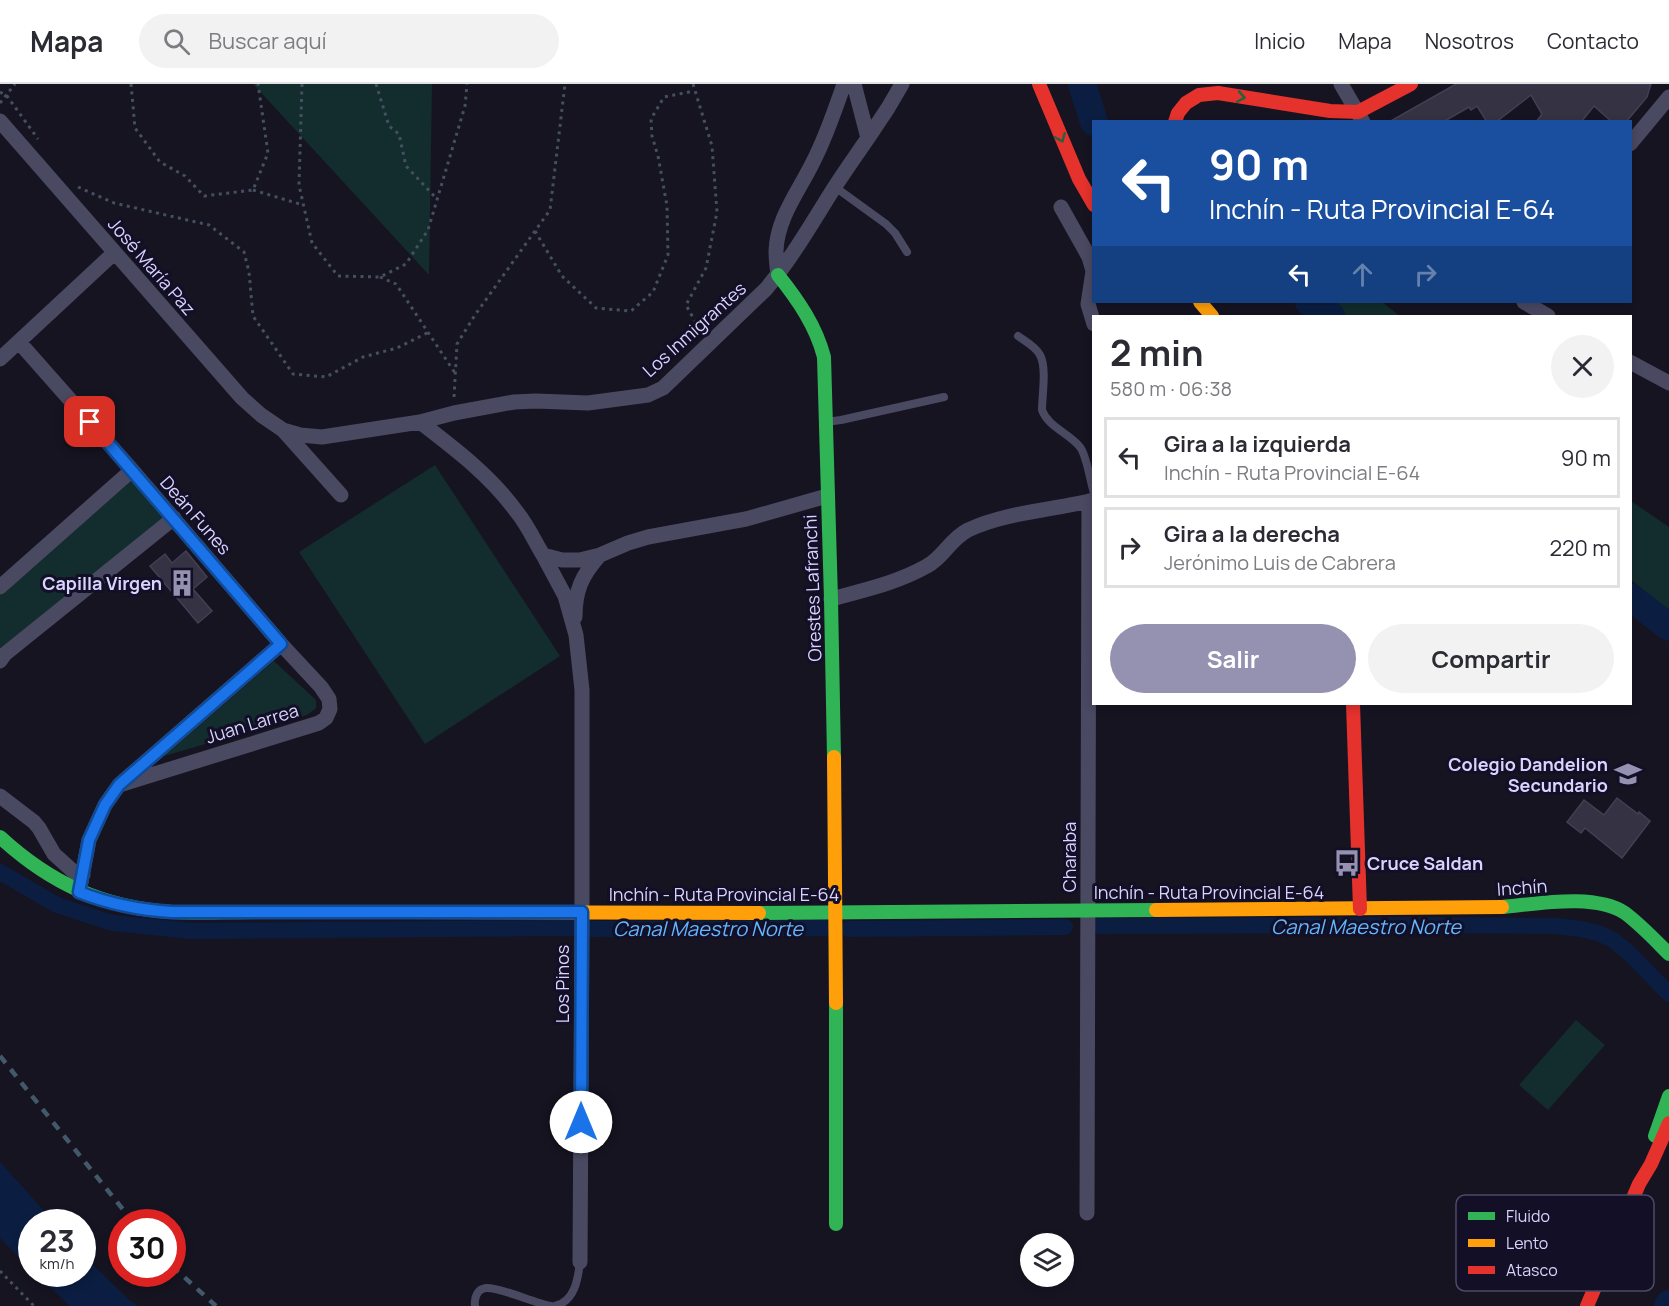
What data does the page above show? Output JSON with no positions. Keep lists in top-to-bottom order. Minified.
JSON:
{"streets":{"main road":["Orestes Lafranchi","Inchín","Inchín - Ruta Provincial E-64"],"street":["José María Paz","Los Inmigrantes","Deán Funes","Juan Larrea","Charaba","Los Pinos"]},"crossings":[["José María Paz","Los Inmigrantes"],["Los Inmigrantes","Orestes Lafranchi"],["Los Inmigrantes","Los Pinos"],["Deán Funes","Juan Larrea"],["Orestes Lafranchi","Inchín - Ruta Provincial E-64"],["Charaba","Inchín - Ruta Provincial E-64"],["Inchín","Inchín - Ruta Provincial E-64"],["Inchín - Ruta Provincial E-64","Los Pinos"]],"water":["Canal Maestro Norte"],"places":{"building":["Capilla Virgen"],"school or university":["Colegio Dandelion Secundario"],"bus stop":["Cruce Saldan"]},"legend":["Fluido","Lento","Atasco"],"page":{"header":"Mapa","search":"Buscar aquí","nav":["Inicio","Mapa","Nosotros","Contacto"],"turn":["90 m","Inchín - Ruta Provincial E-64"],"heading":["2 min","580 m · 06:38"],"list":[{"name":"Gira a la izquierda","note":"Inchín - Ruta Provincial E-64","value":"90 m"},{"name":"Gira a la derecha","note":"Jerónimo Luis de Cabrera","value":"220 m"}],"buttons":["Salir","Compartir"],"speed":"23 km/h","limit":"30"}}
